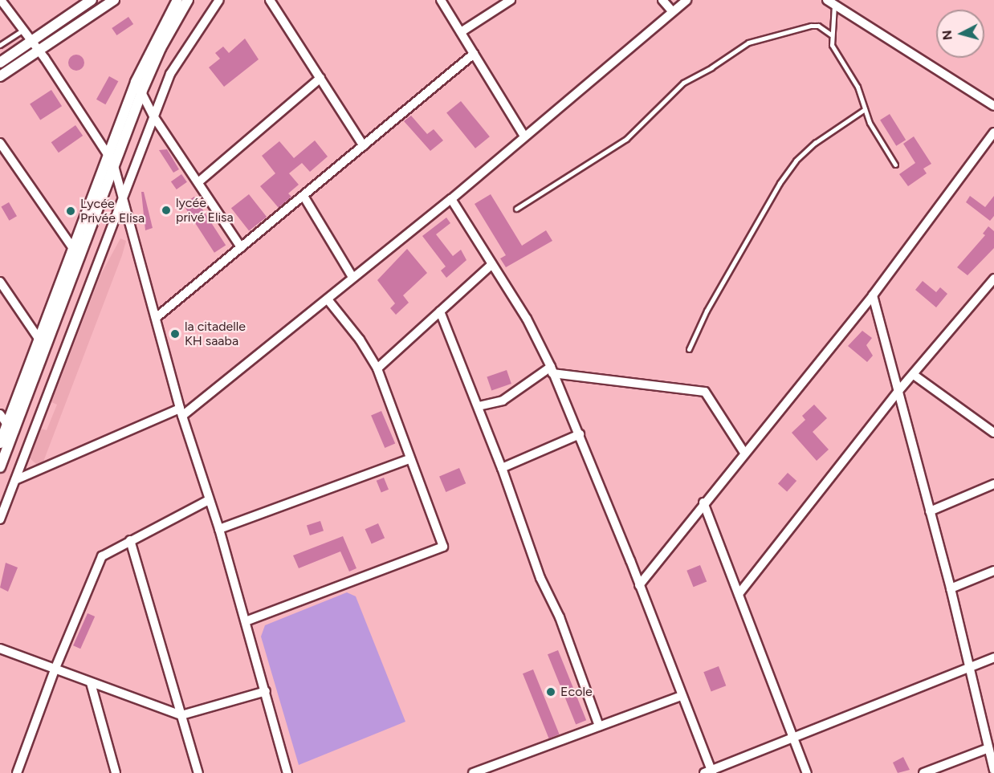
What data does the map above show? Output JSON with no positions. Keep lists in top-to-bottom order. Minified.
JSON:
{"places":["lycée privé Elisa","Lycée Privée Elisa","la citadelle KH saaba","Ecole"],"north":"left"}
